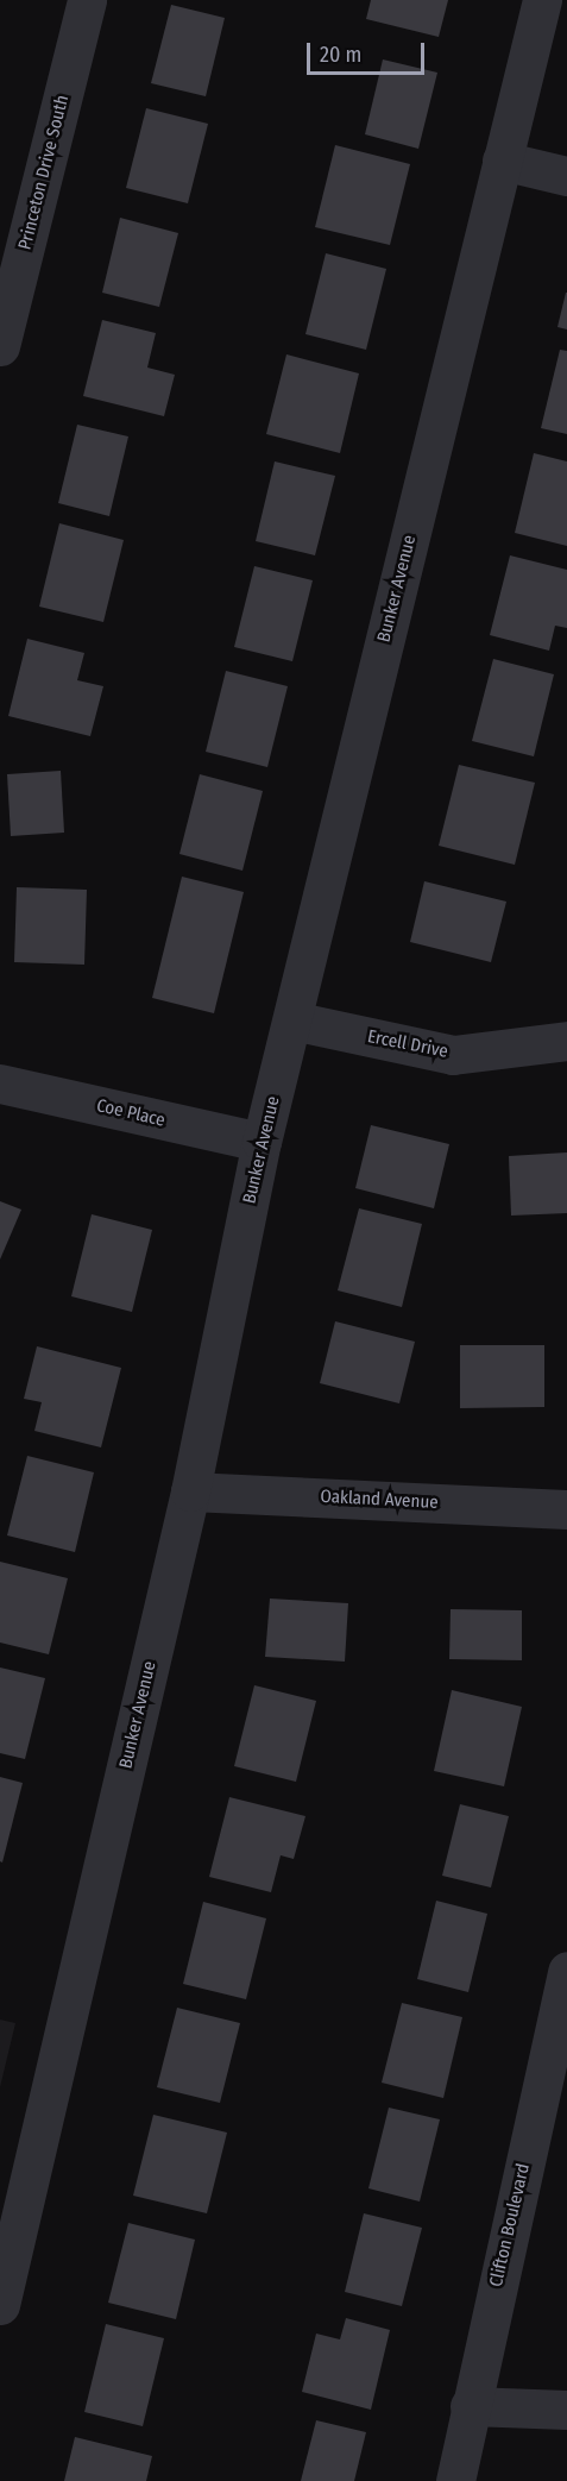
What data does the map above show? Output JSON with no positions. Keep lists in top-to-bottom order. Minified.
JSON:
{"streets":{"street":["Princeton Drive South","Bunker Avenue","Ercell Drive","Coe Place","Oakland Avenue","Clifton Boulevard"]},"crossings":[["Bunker Avenue","Ercell Drive"],["Bunker Avenue","Coe Place"],["Bunker Avenue","Oakland Avenue"]],"scale_bar":"20 m"}
